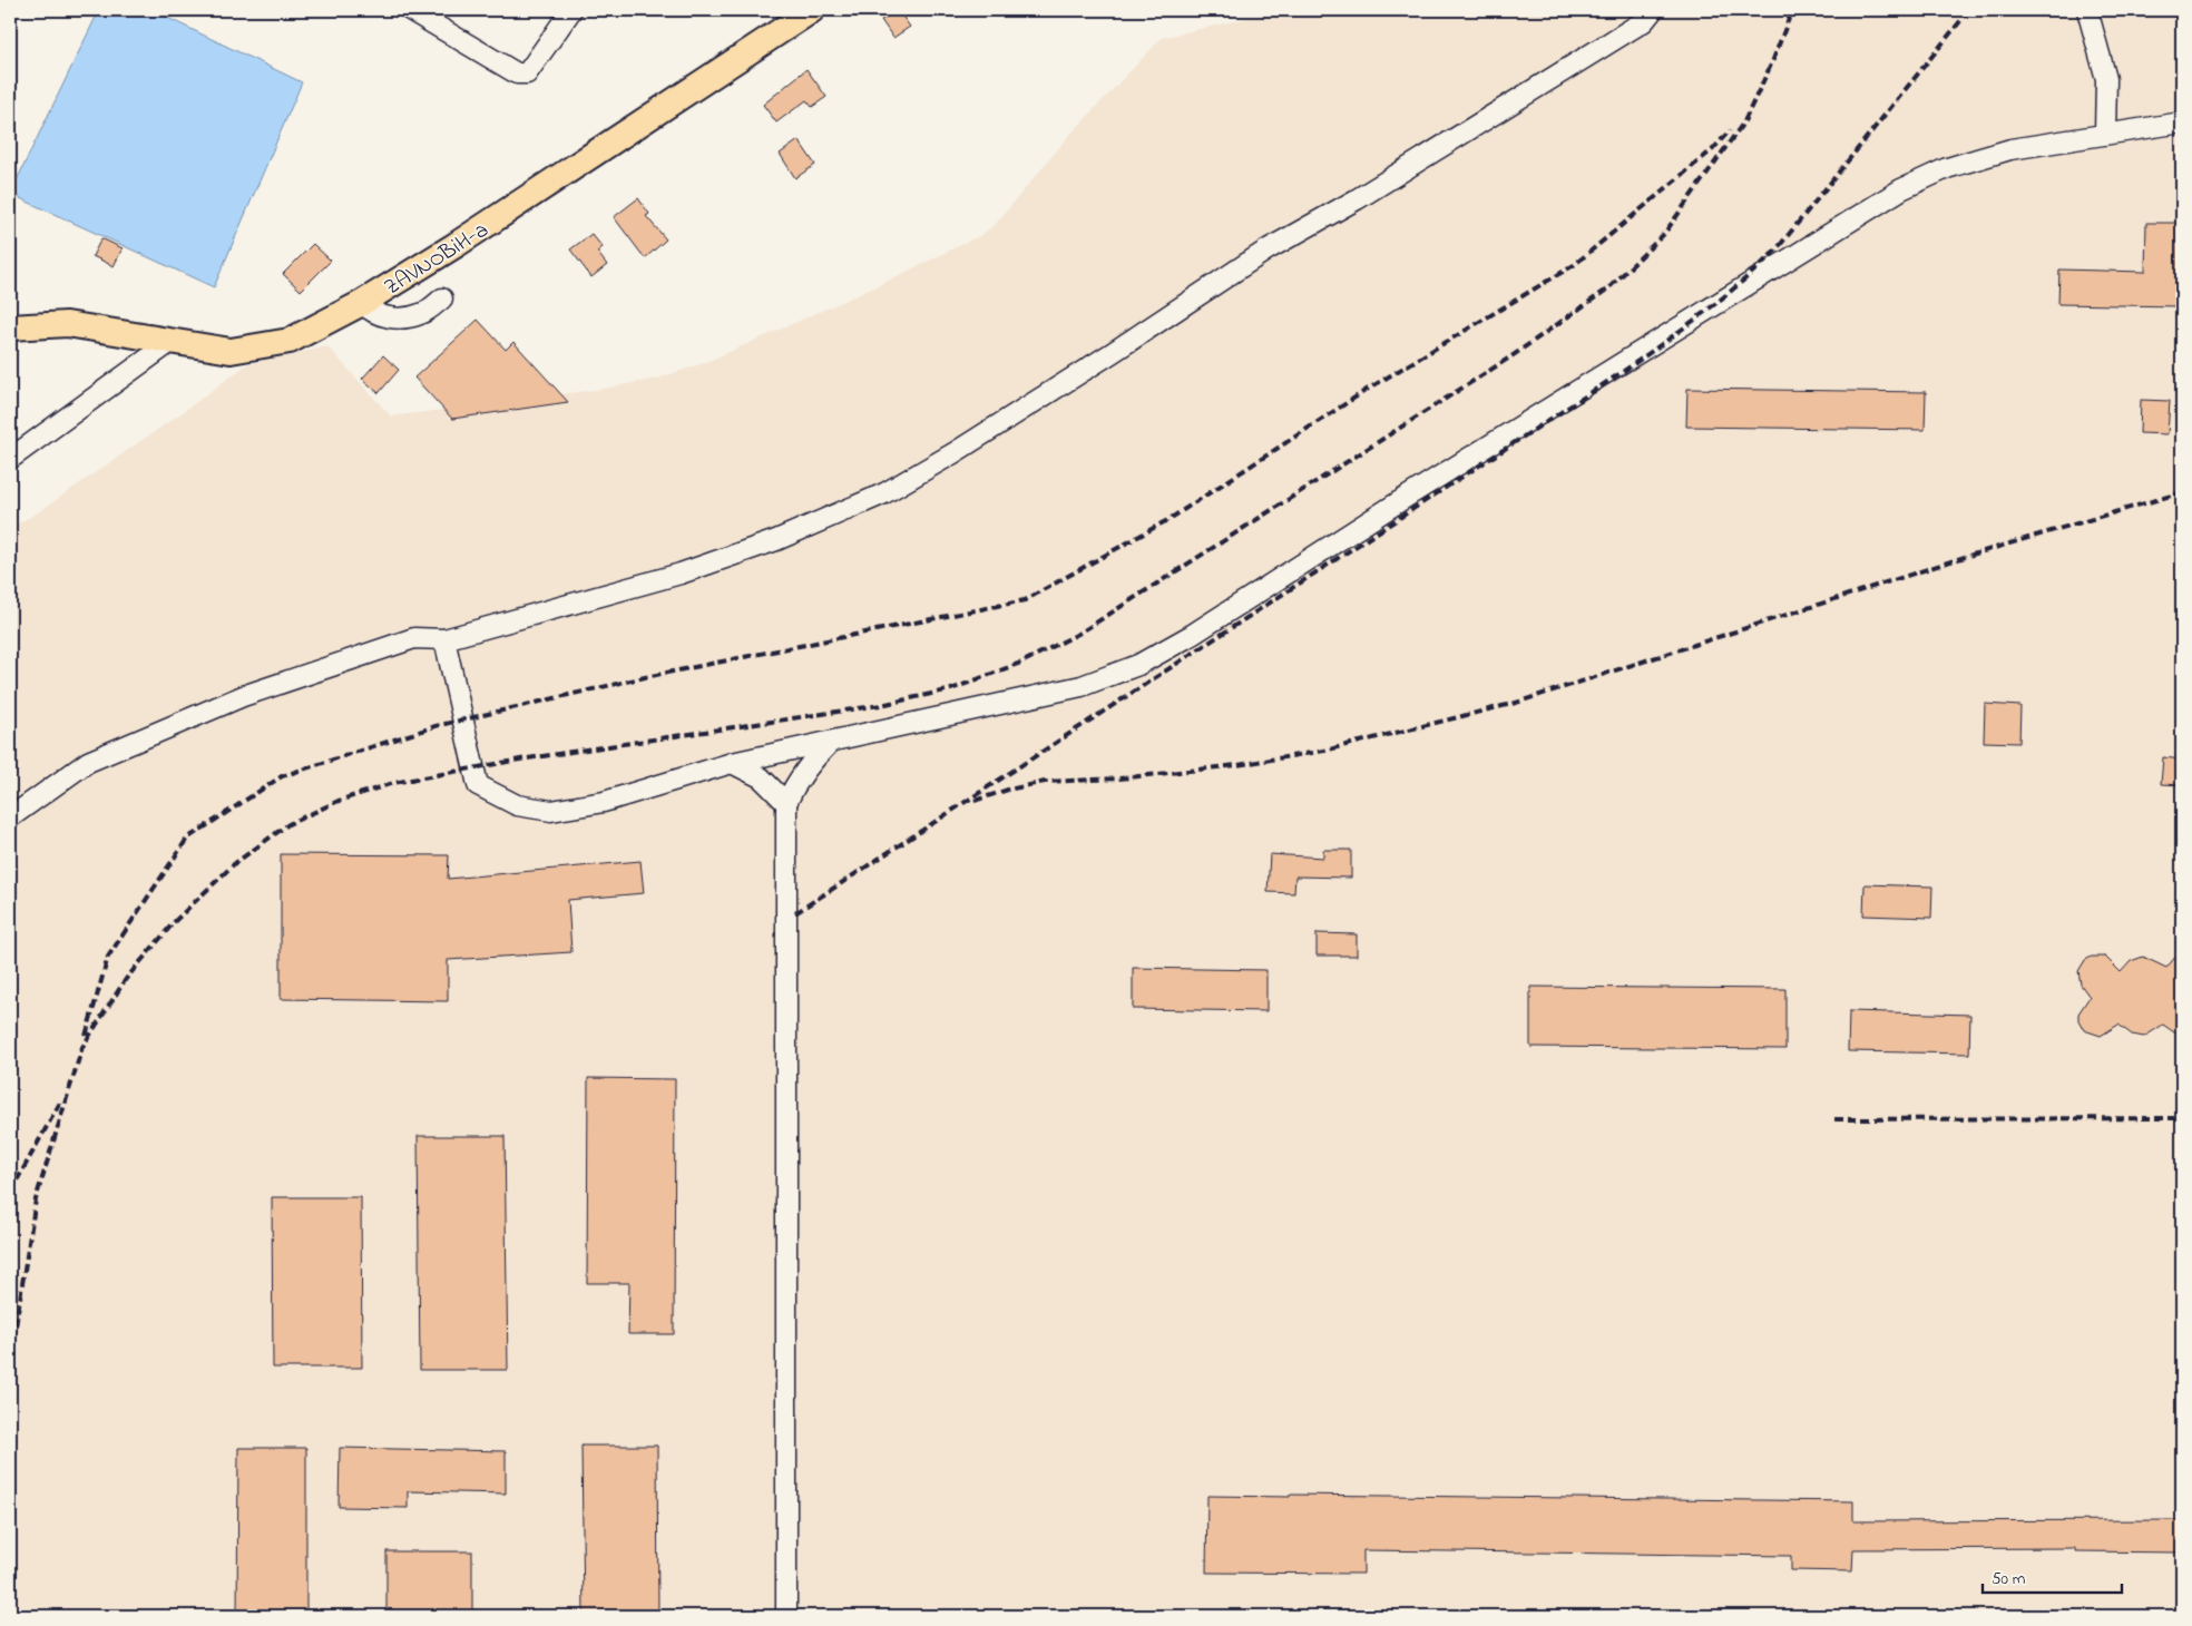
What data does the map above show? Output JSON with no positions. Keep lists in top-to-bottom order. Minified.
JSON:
{"streets":{"main road":["ZAVNOBiH-a"]},"scale_bar":"50 m"}
